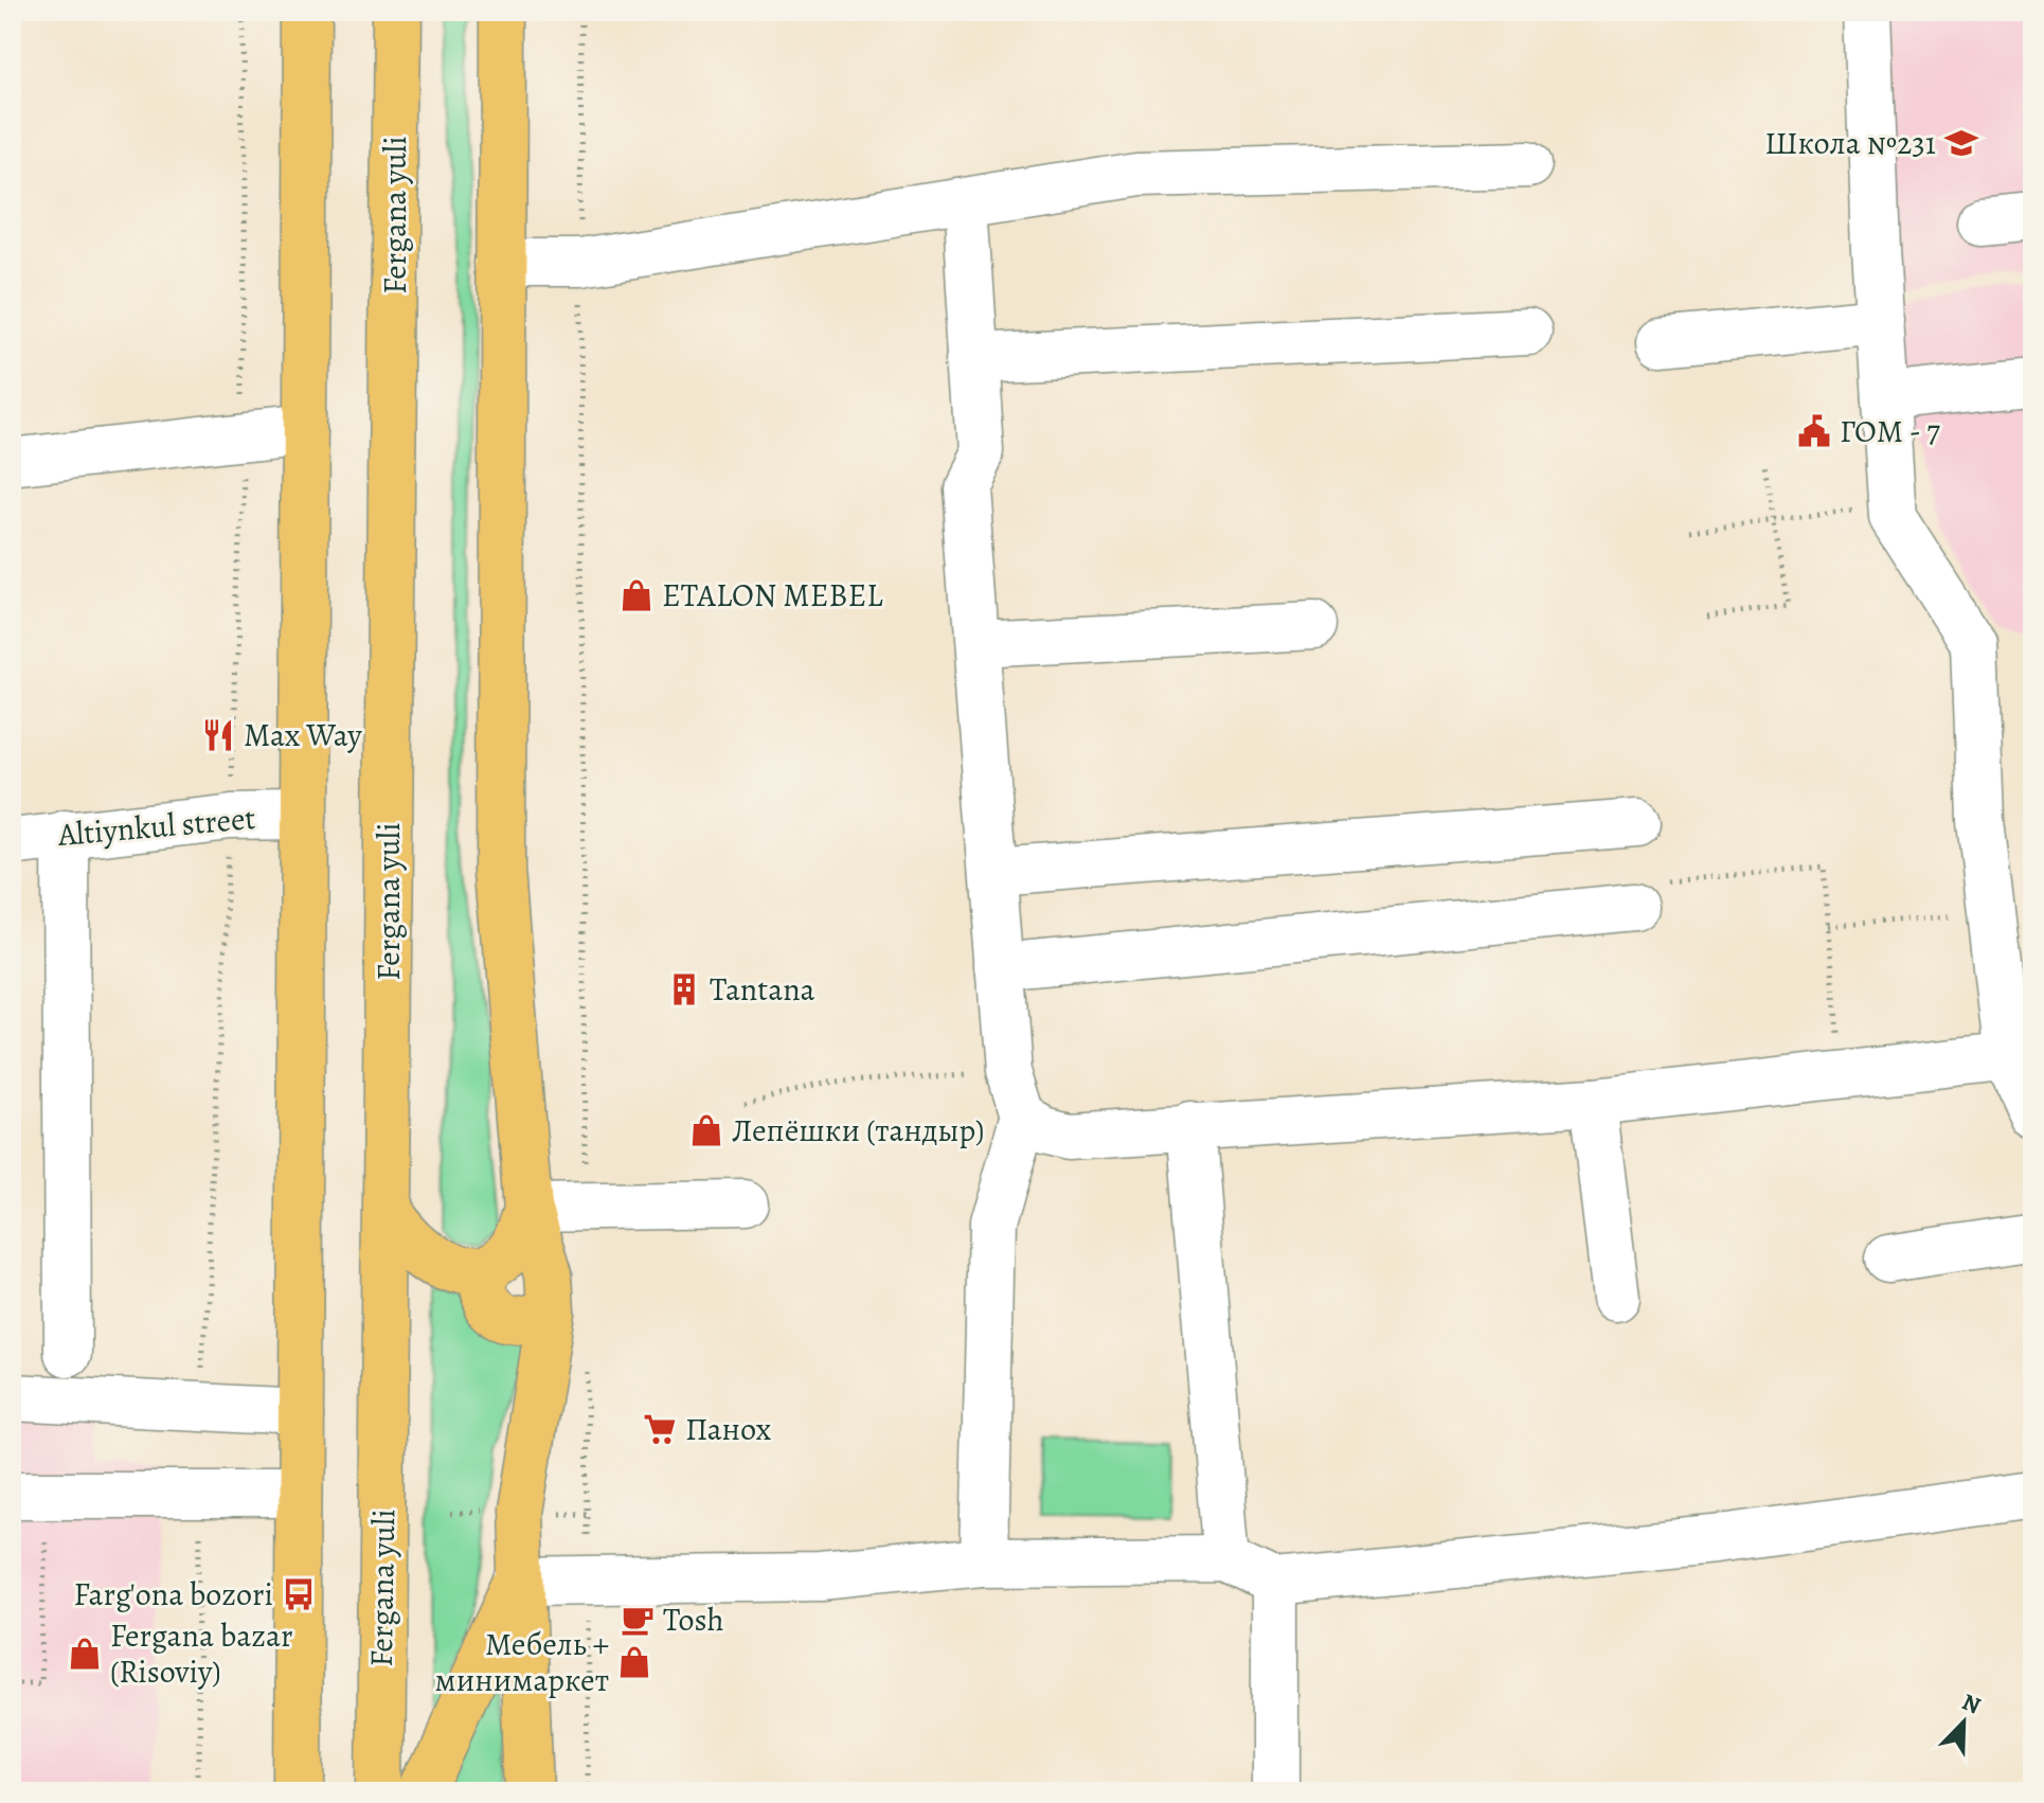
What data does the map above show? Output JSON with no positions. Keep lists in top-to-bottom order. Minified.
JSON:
{"streets":{"main road":["Fergana yuli"],"street":["Altiynkul street"]},"places":{"school or university":["Школа №231"],"public building":["ГОМ - 7"],"shop":["ETALON MEBEL","Лепёшки (тандыр)","Fergana bazar (Risoviy)","Мебель + минимаркет"],"restaurant":["Max Way"],"building":["Tantana"],"supermarket":["Панох"],"bus stop":["Farg'ona bozori"],"cafe":["Tosh"]},"north":"top right"}
